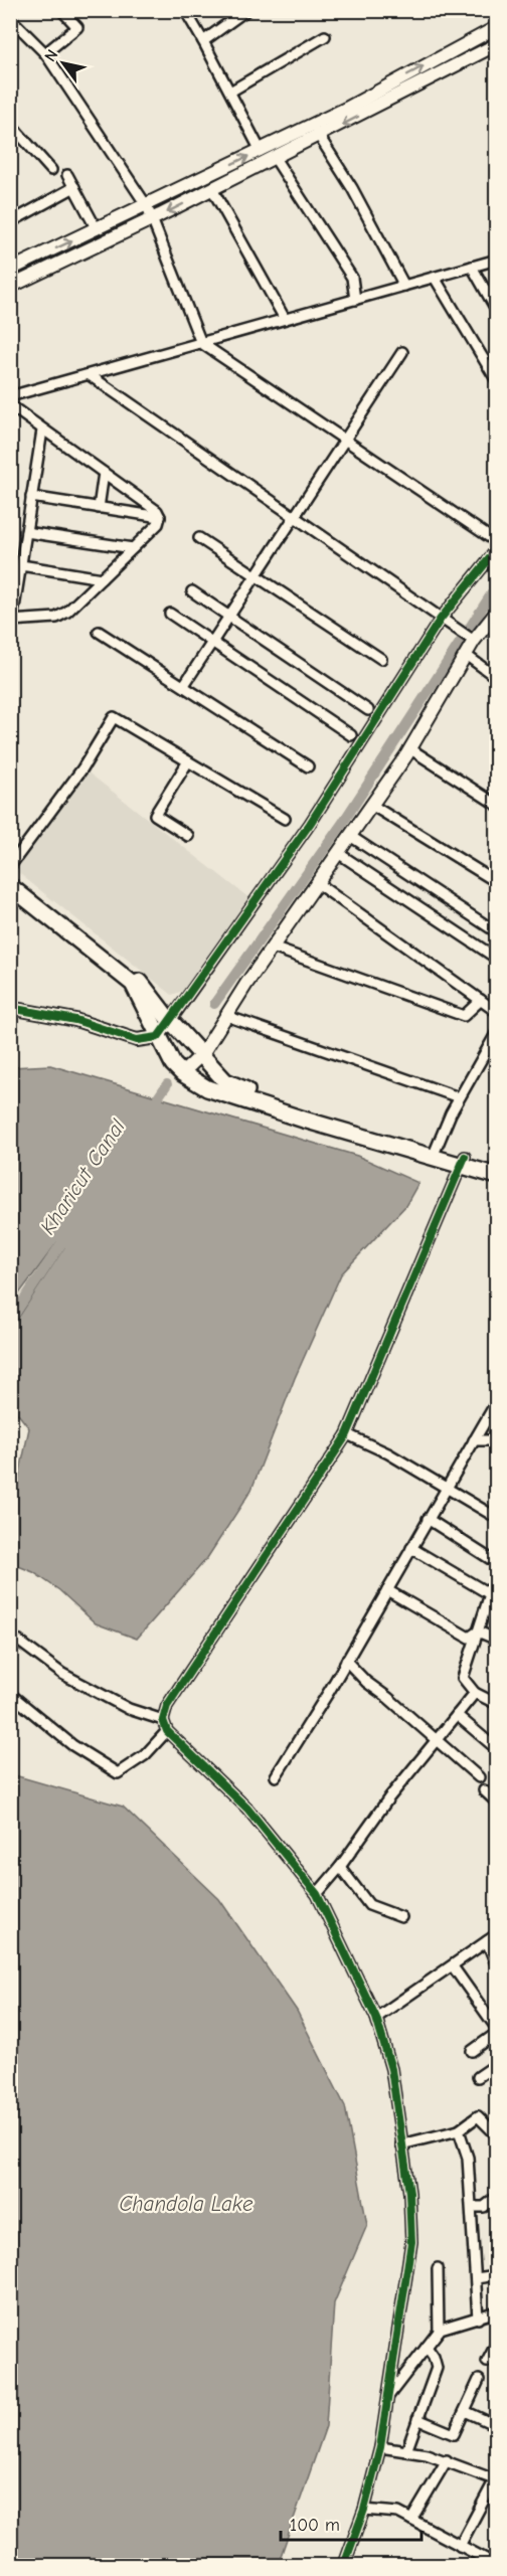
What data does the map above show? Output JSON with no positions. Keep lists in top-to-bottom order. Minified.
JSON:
{"water":["Kharicut Canal","Chandola Lake"],"scale_bar":"100 m","north":"top left"}
